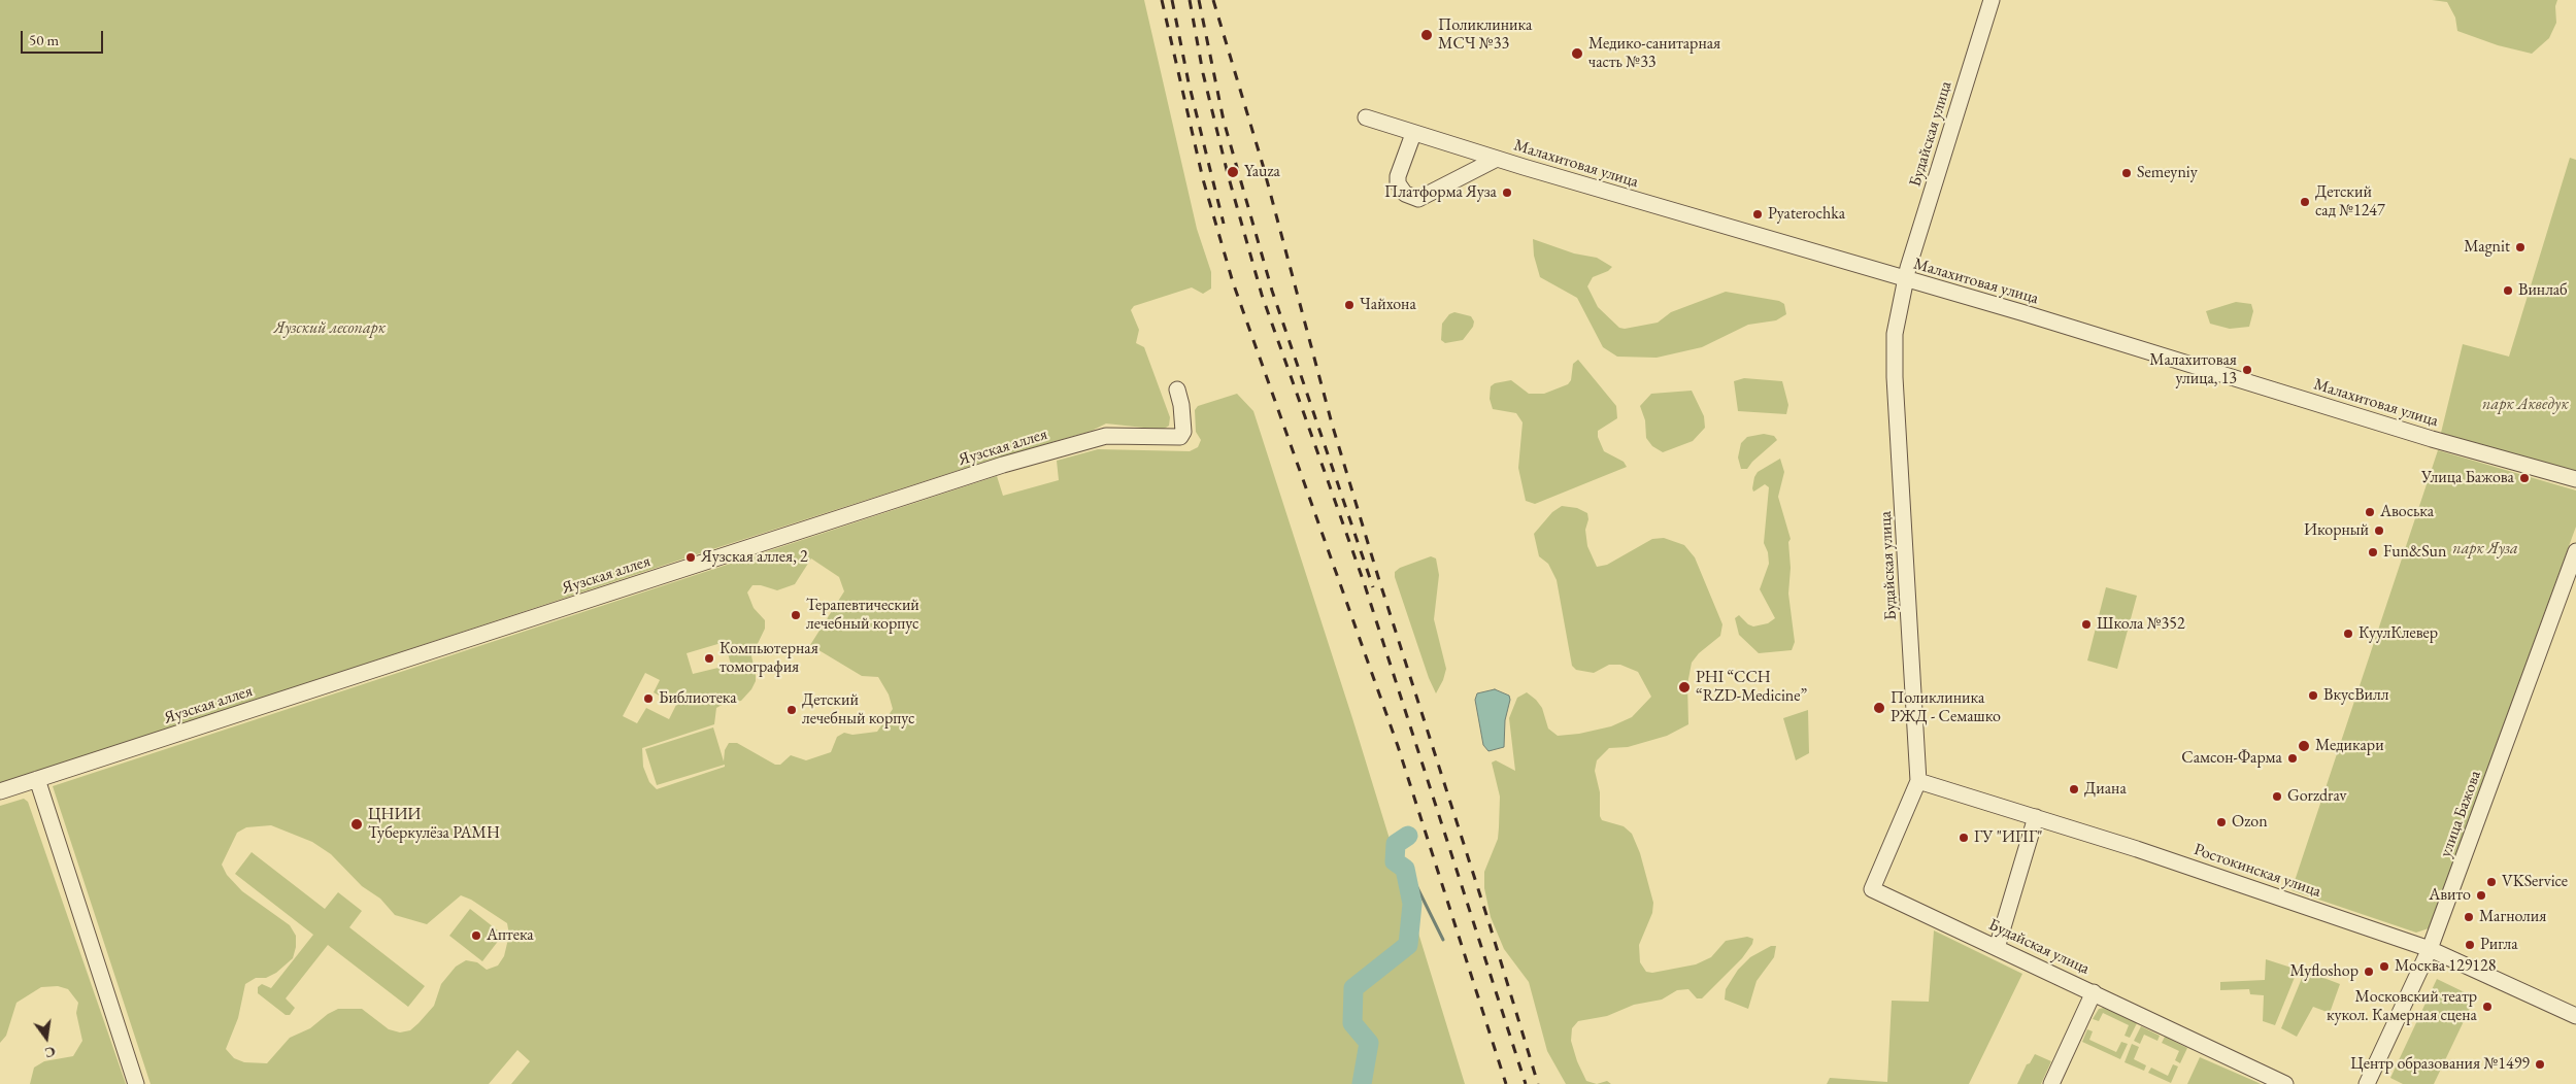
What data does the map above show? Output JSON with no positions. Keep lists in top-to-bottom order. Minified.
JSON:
{"streets":{"street":["Будайская улица","Малахитовая улица","Яузская аллея","улица Бажова","Ростокинская улица"]},"crossings":[["Будайская улица","Малахитовая улица"],["Будайская улица","Ростокинская улица"],["улица Бажова","Ростокинская улица"]],"parks":["Яузский лесопарк","парк Акведук","парк Яуза"],"places":["Поликлиника МСЧ №33","Медико-санитарная часть №33","Yauza","Semeyniy","Платформа Яуза","Детский сад №1247","Pyaterochka","Magnit","Винлаб","Чайхона","Малахитовая улица, 13","Улица Бажова","Авоська","Икорный","Fun&Sun","Яузская аллея, 2","Терапевтический лечебный корпус","Школа №352","КуулКлевер","Компьютерная томография","PHI “CCH “RZD-Medicine”","ВкусВилл","Библиотека","Поликлиника РЖД - Семашко","Детский лечебный корпус","Медикари","Самсон-Фарма","Диана","Gorzdrav","Ozon","ЦНИИ Туберкулёза РАМН","ГУ \"ИПГ\"","VKService","Авито","Магнолия","Аптека","Ригла","Москва 129128","Myfloshop","Московский театр кукол. Камерная сцена","Центр образования №1499"],"scale_bar":"50 m","north":"bottom"}
